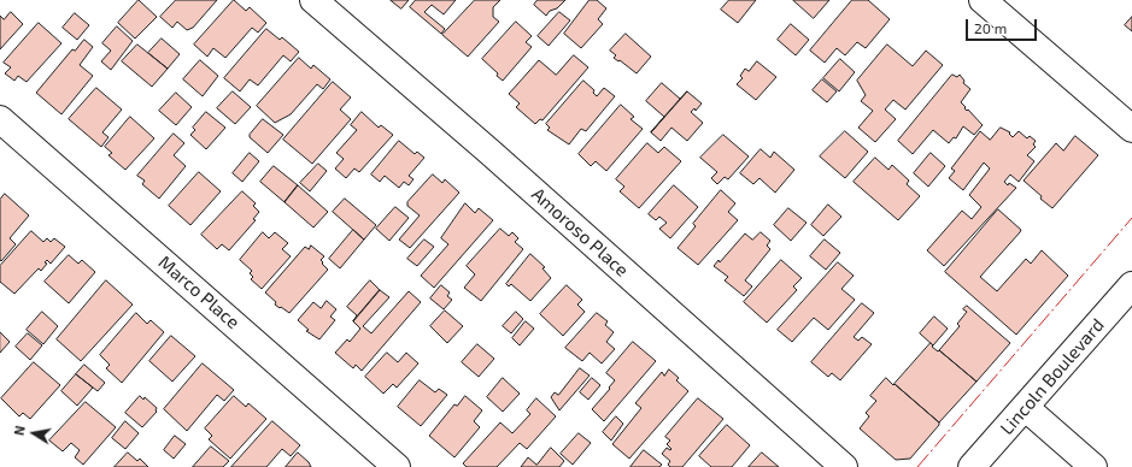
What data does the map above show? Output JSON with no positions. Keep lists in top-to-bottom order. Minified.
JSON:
{"streets":{"main road":["Amoroso Place","Marco Place","Lincoln Boulevard"]},"scale_bar":"20 m","north":"left"}
